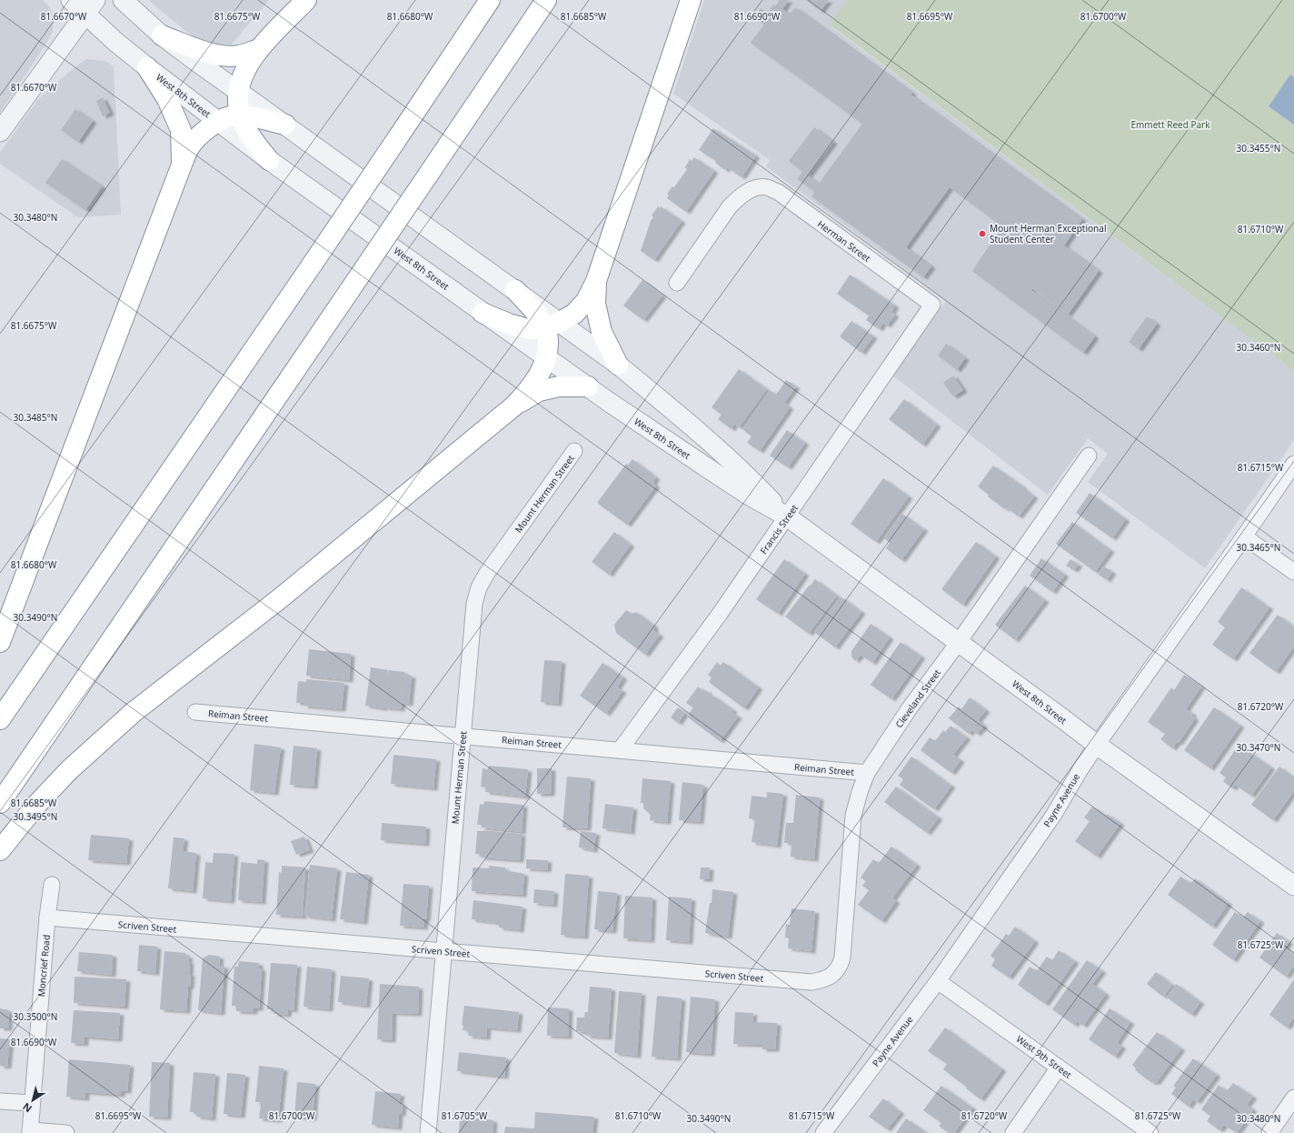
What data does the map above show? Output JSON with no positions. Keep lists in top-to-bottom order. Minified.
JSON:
{"streets":{"street":["West 8th Street","Herman Street","Mount Herman Street","Francis Street","Cleveland Street","Reiman Street","Payne Avenue","Scriven Street","Moncrief Road","West 9th Street"]},"crossings":[["West 8th Street","Francis Street"],["West 8th Street","Cleveland Street"],["West 8th Street","Payne Avenue"],["Herman Street","Francis Street"],["Mount Herman Street","Reiman Street"],["Mount Herman Street","Scriven Street"],["Francis Street","Reiman Street"],["Cleveland Street","Reiman Street"],["Cleveland Street","Scriven Street"],["Payne Avenue","West 9th Street"],["Scriven Street","Moncrief Road"]],"parks":["Emmett Reed Park"],"places":["Mount Herman Exceptional Student Center"],"north":"bottom left","coordinates":["81.6670°W","81.6690°W","81.6695°W","81.6675°W","81.6680°W","81.6685°W","81.6700°W","30.3455°N","30.3480°N","81.6710°W","30.3460°N","30.3485°N","81.6715°W","30.3465°N","30.3490°N","81.6720°W","30.3470°N","30.3495°N","81.6725°W","30.3500°N","81.6705°W"]}
